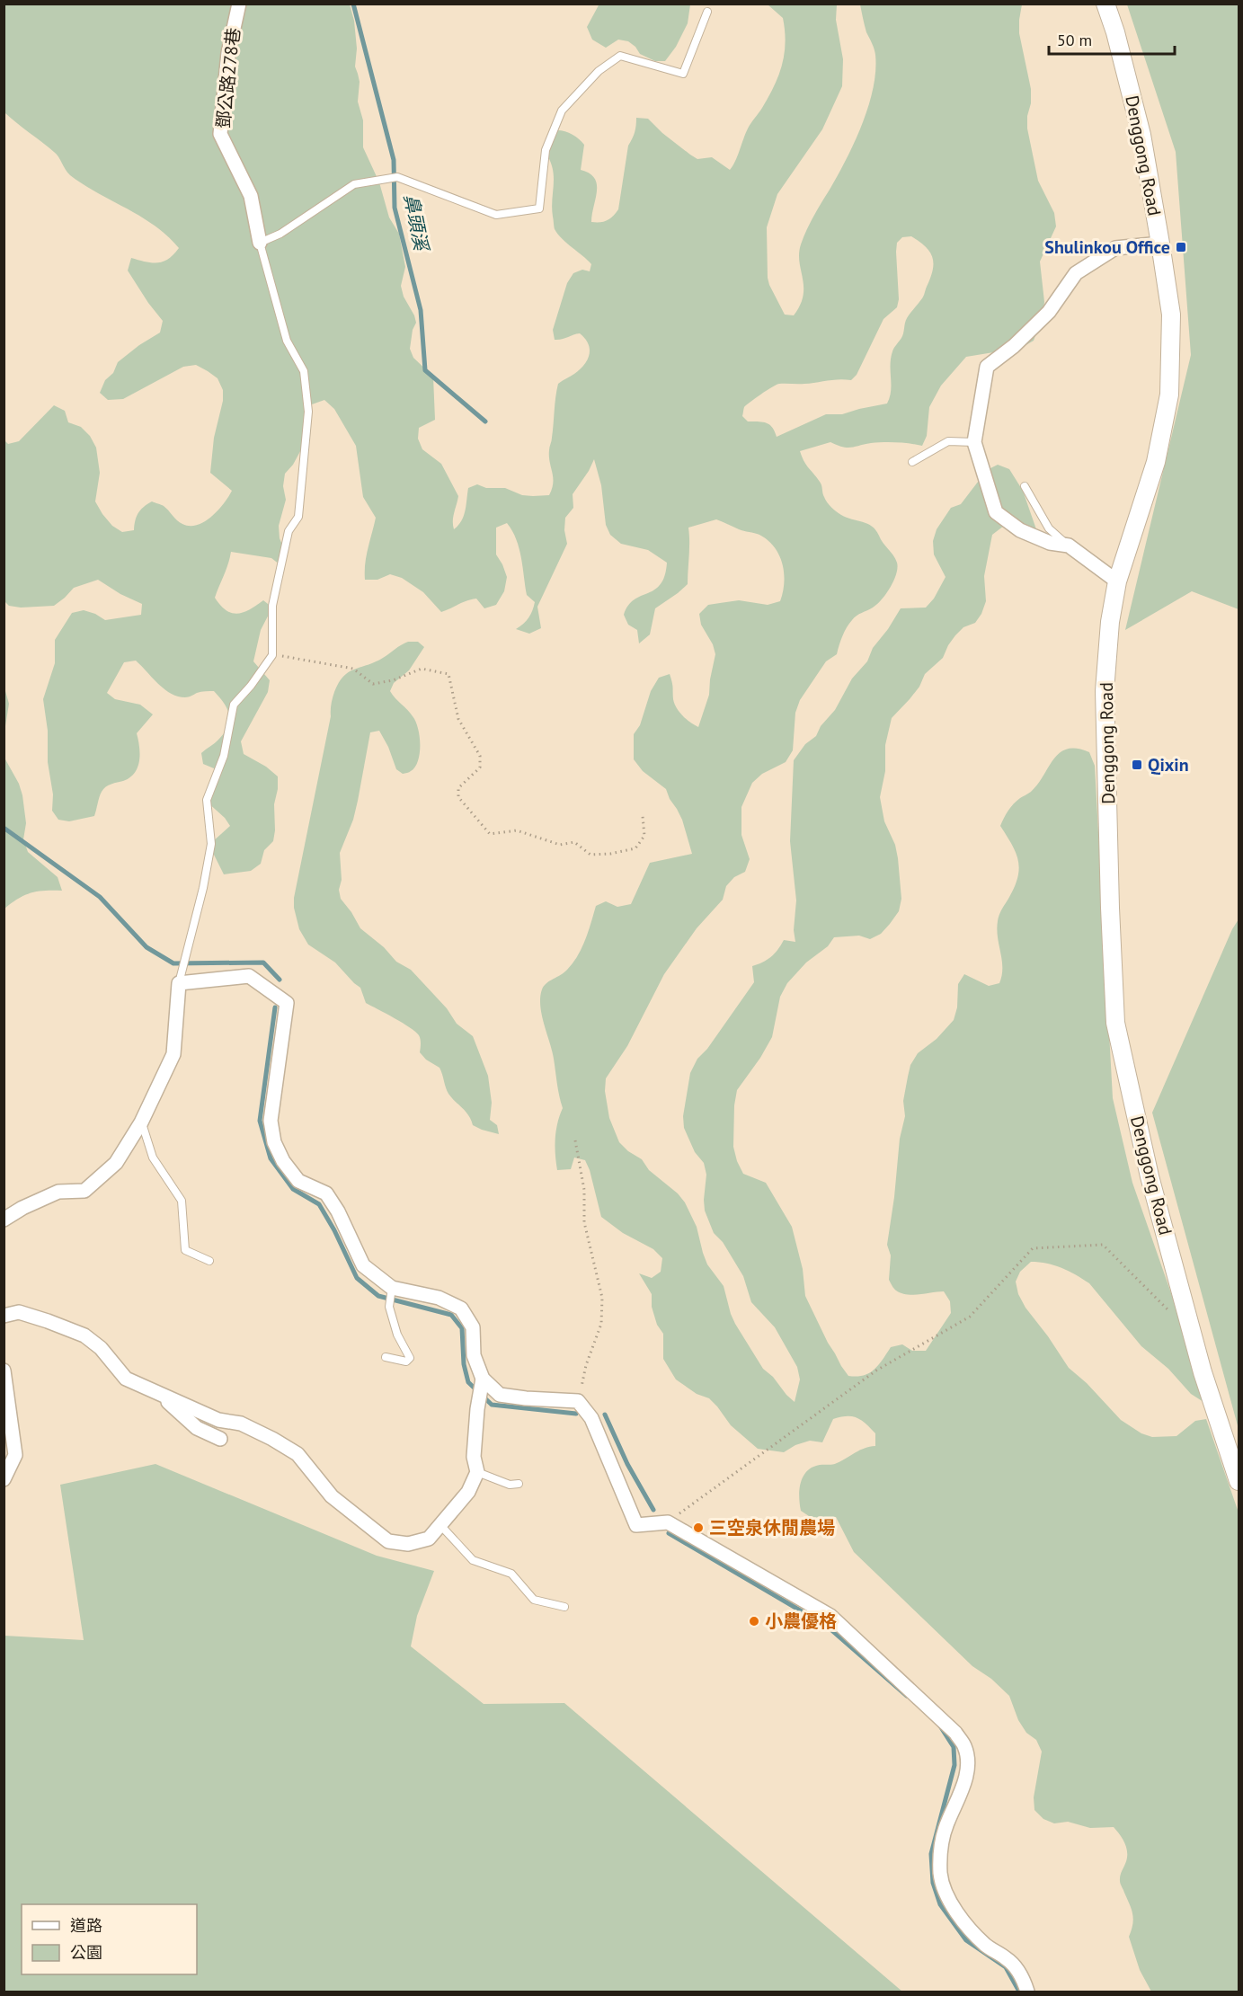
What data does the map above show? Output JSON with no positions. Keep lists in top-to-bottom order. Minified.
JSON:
{"streets":{"street":["鄧公路278巷","Denggong Road"]},"water":["鼻頭溪"],"places":{"transit":["Shulinkou Office","Qixin"],"other":["三空泉休閒農場","小農優格"]},"legend":["道路","公園"],"scale_bar":"50 m"}
